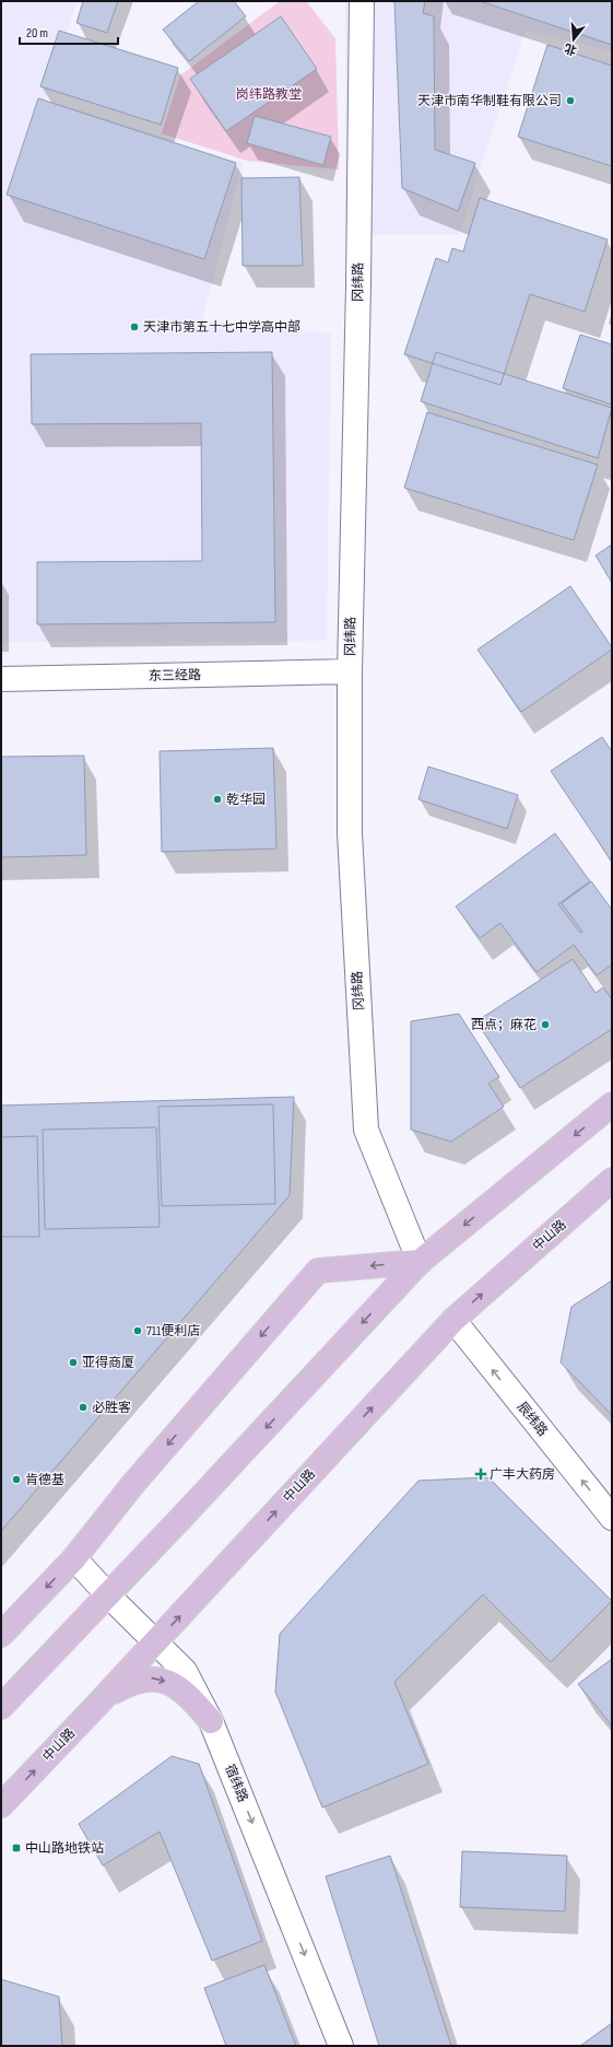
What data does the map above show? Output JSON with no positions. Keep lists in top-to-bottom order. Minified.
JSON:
{"streets":{"main road":["中山路"],"street":["冈纬路","东三经路","辰纬路","宿纬路"]},"crossings":[["冈纬路","东三经路"],["中山路","辰纬路"],["中山路","宿纬路"]],"one_way":["辰纬路","宿纬路"],"parks":["岗纬路教堂"],"places":{"other":["天津市南华制鞋有限公司","天津市第五十七中学高中部","乾华园","西点；麻花","711便利店","亚得商厦","必胜客","肯德基"],"health":["广丰大药房"],"transit":["中山路地铁站"]},"scale_bar":"20 m","north":"bottom"}
